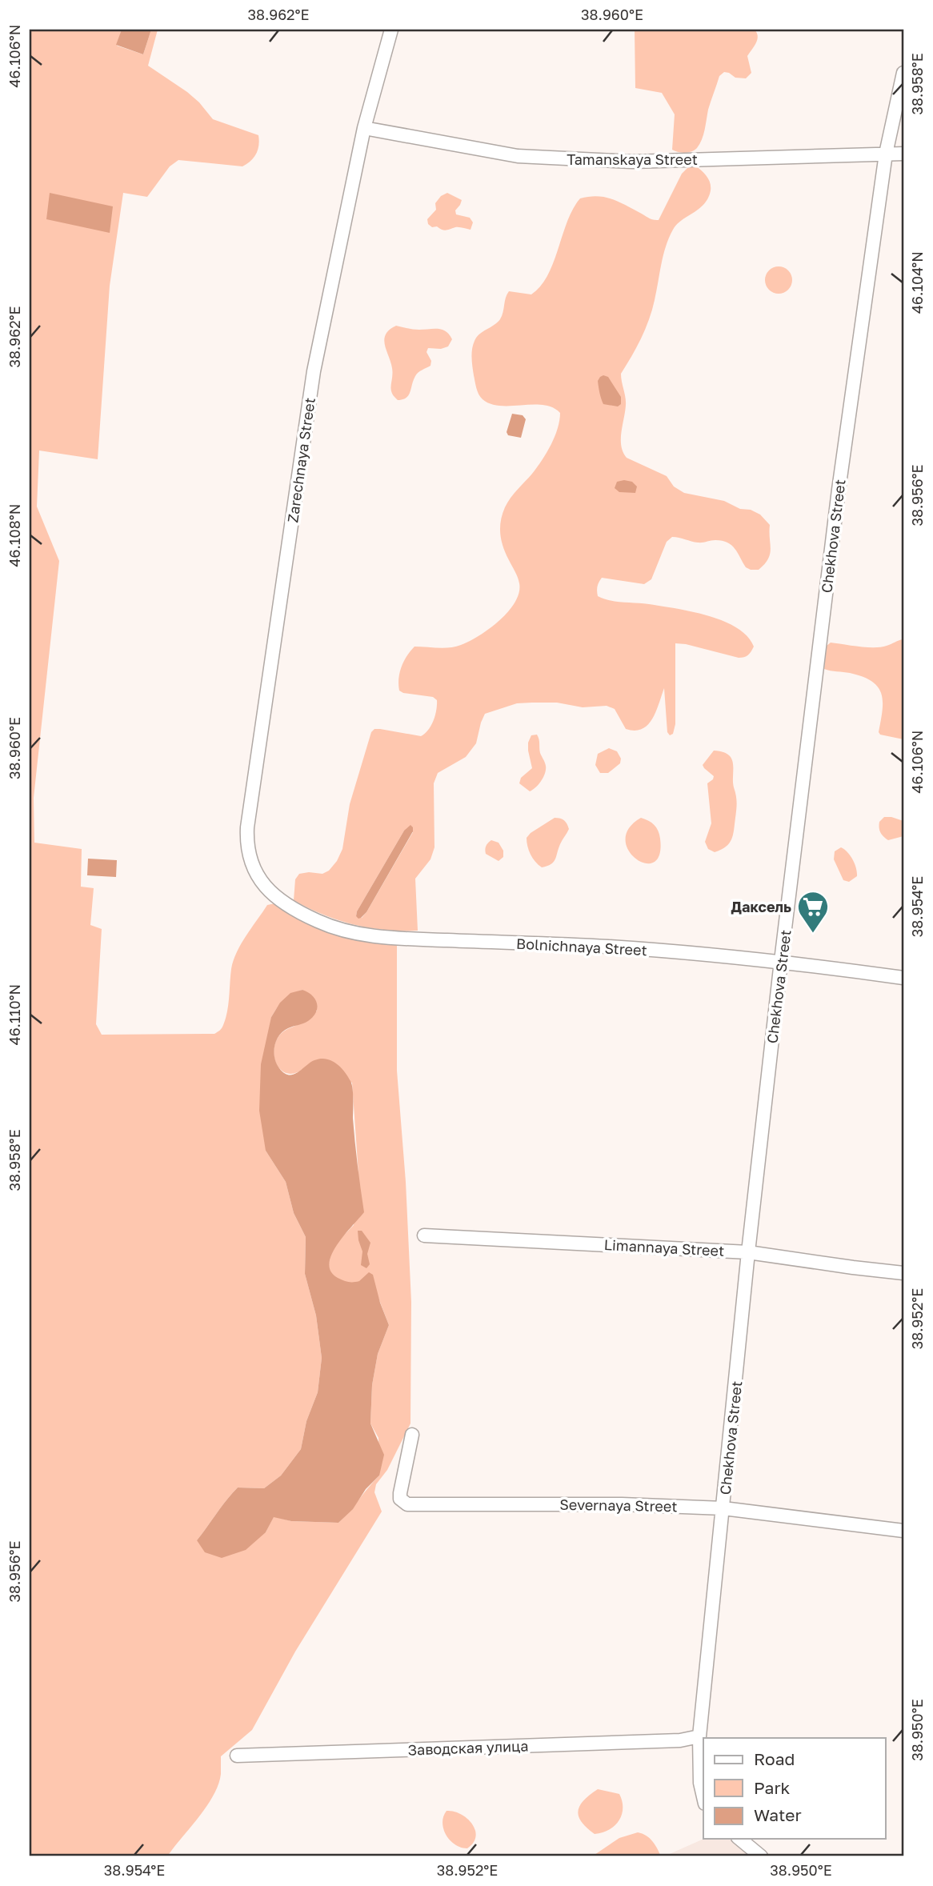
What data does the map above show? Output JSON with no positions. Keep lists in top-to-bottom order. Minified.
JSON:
{"streets":{"street":["Tamanskaya Street","Zarechnaya Street","Chekhova Street","Bolnichnaya Street","Limannaya Street","Severnaya Street","Заводская улица"]},"crossings":[["Tamanskaya Street","Zarechnaya Street"],["Tamanskaya Street","Chekhova Street"],["Zarechnaya Street","Bolnichnaya Street"],["Chekhova Street","Bolnichnaya Street"],["Chekhova Street","Limannaya Street"],["Chekhova Street","Severnaya Street"],["Chekhova Street","Заводская улица"]],"places":{"supermarket":["Даксель"]},"legend":["Road","Park","Water"],"coordinates":["38.962°E","38.960°E","46.106°N","38.958°E","46.104°N","38.956°E","46.108°N","38.954°E","46.110°N","38.952°E","38.950°E"]}
